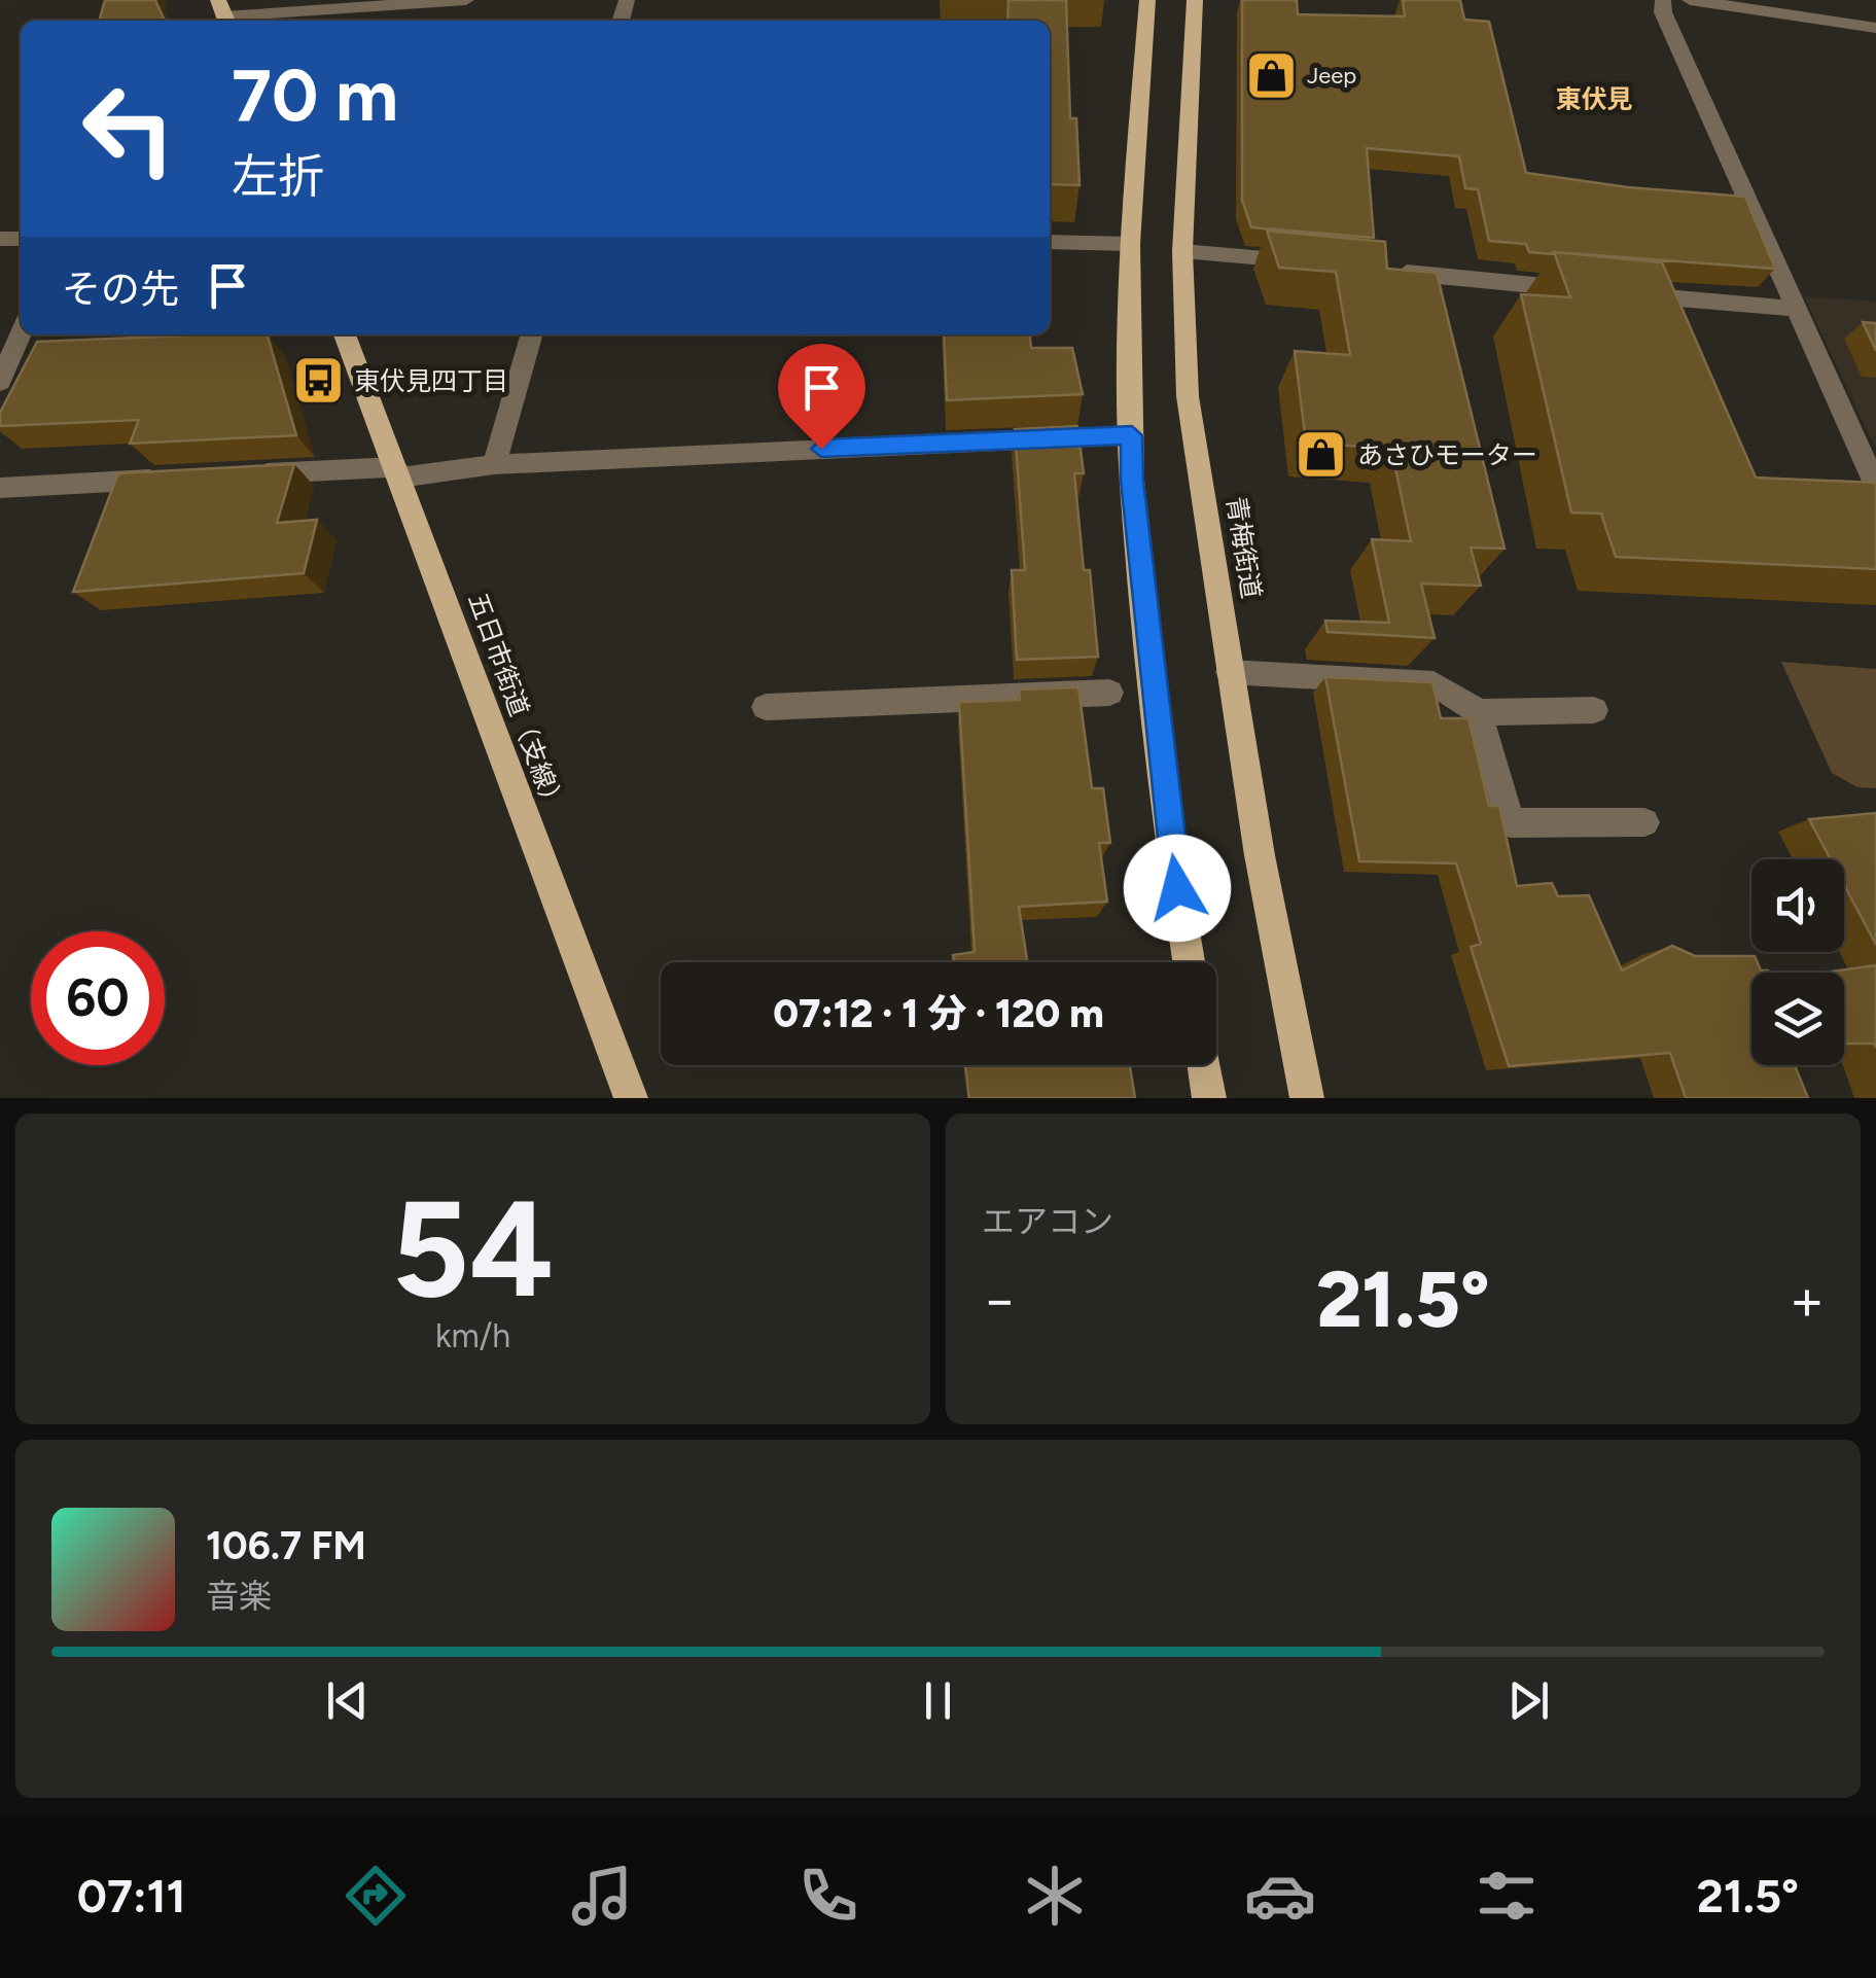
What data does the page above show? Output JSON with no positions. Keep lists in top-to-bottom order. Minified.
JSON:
{"streets":{"main road":["青梅街道","五日市街道（支線）"]},"districts":["東伏見"],"places":{"shop":["Jeep","あさひモーター"],"bus stop":["東伏見四丁目"]},"page":{"turn":["70 m","左折"],"then":"その先","limit":"60","trip":"07:12 · 1 分 · 120 m","tile":[["54","km/h"],"エアコン"],"heat":["−","21.5°","+"],"song":["106.7 FM","音楽"],"tabs":["07:11","21.5°"]}}
